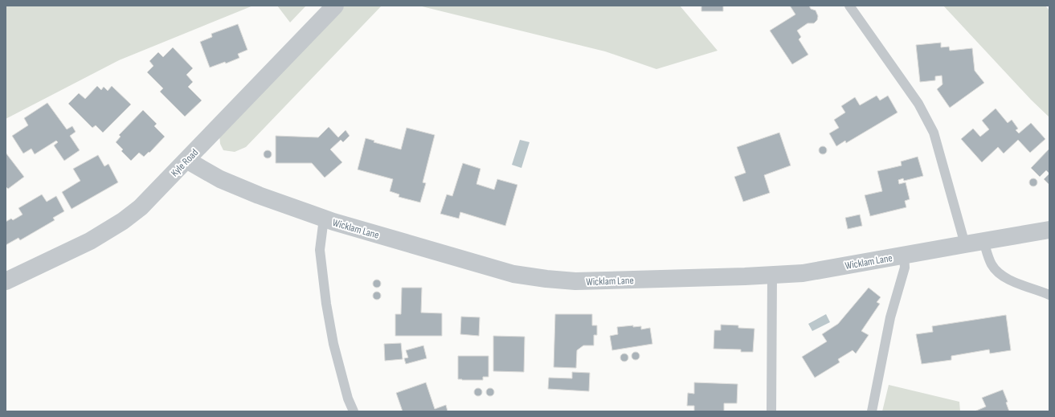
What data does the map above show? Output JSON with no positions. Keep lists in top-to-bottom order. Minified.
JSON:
{"streets":{"street":["Kyle Road","Wicklam Lane"]},"crossings":[["Kyle Road","Wicklam Lane"]]}
